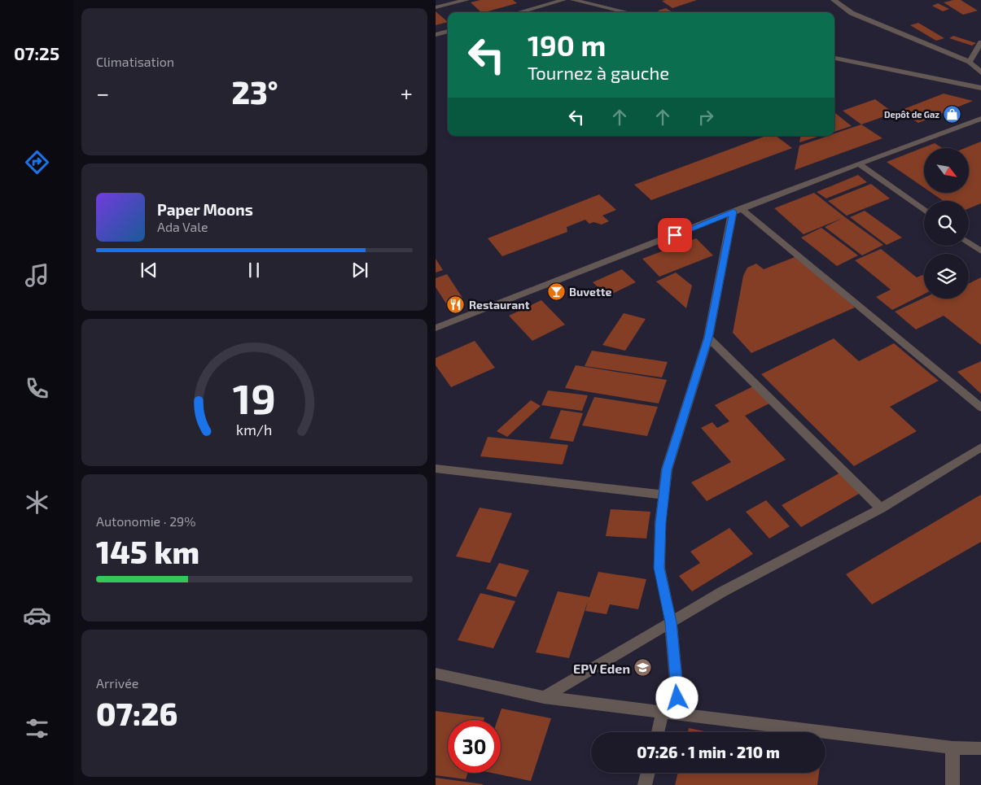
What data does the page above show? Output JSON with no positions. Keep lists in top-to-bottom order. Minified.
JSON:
{"places":{"shop":["Depôt de Gaz"],"bar":["Buvette"],"restaurant":["Restaurant"],"school or university":["EPV Eden"]},"north":"bottom right","page":{"tabs":"07:25","tile":["Climatisation",["Autonomie · 29%","145 km"],["Arrivée","07:26"]],"turn":["190 m","Tournez à gauche"],"heat":["−","23°","+"],"song":["Paper Moons","Ada Vale"],"limit":"30","trip":"07:26 · 1 min · 210 m","gauge":["19","km/h"]}}
